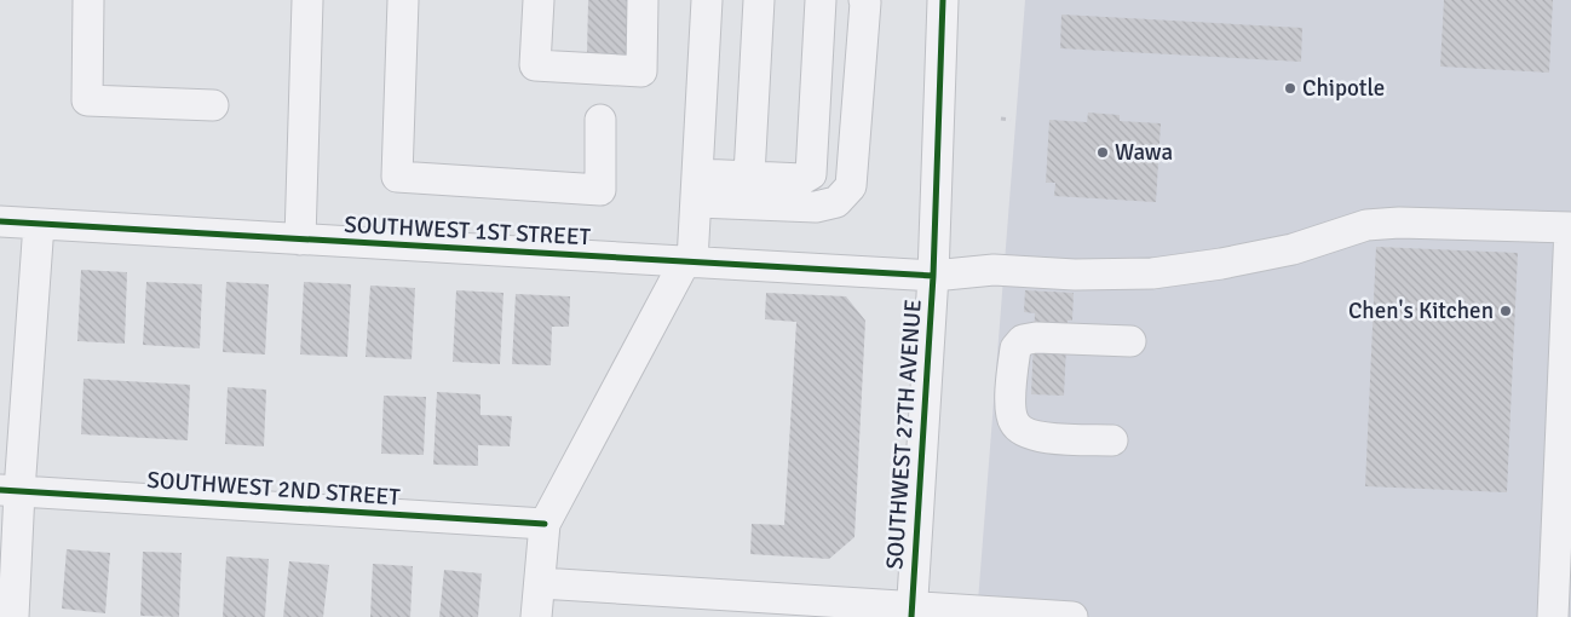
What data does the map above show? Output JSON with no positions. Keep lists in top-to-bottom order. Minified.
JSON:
{"streets":{"street":["SOUTHWEST 1ST STREET","SOUTHWEST 27TH AVENUE","SOUTHWEST 2ND STREET"]},"crossings":[["SOUTHWEST 1ST STREET","SOUTHWEST 27TH AVENUE"]],"places":["Chipotle","Wawa","Chen's Kitchen"]}
